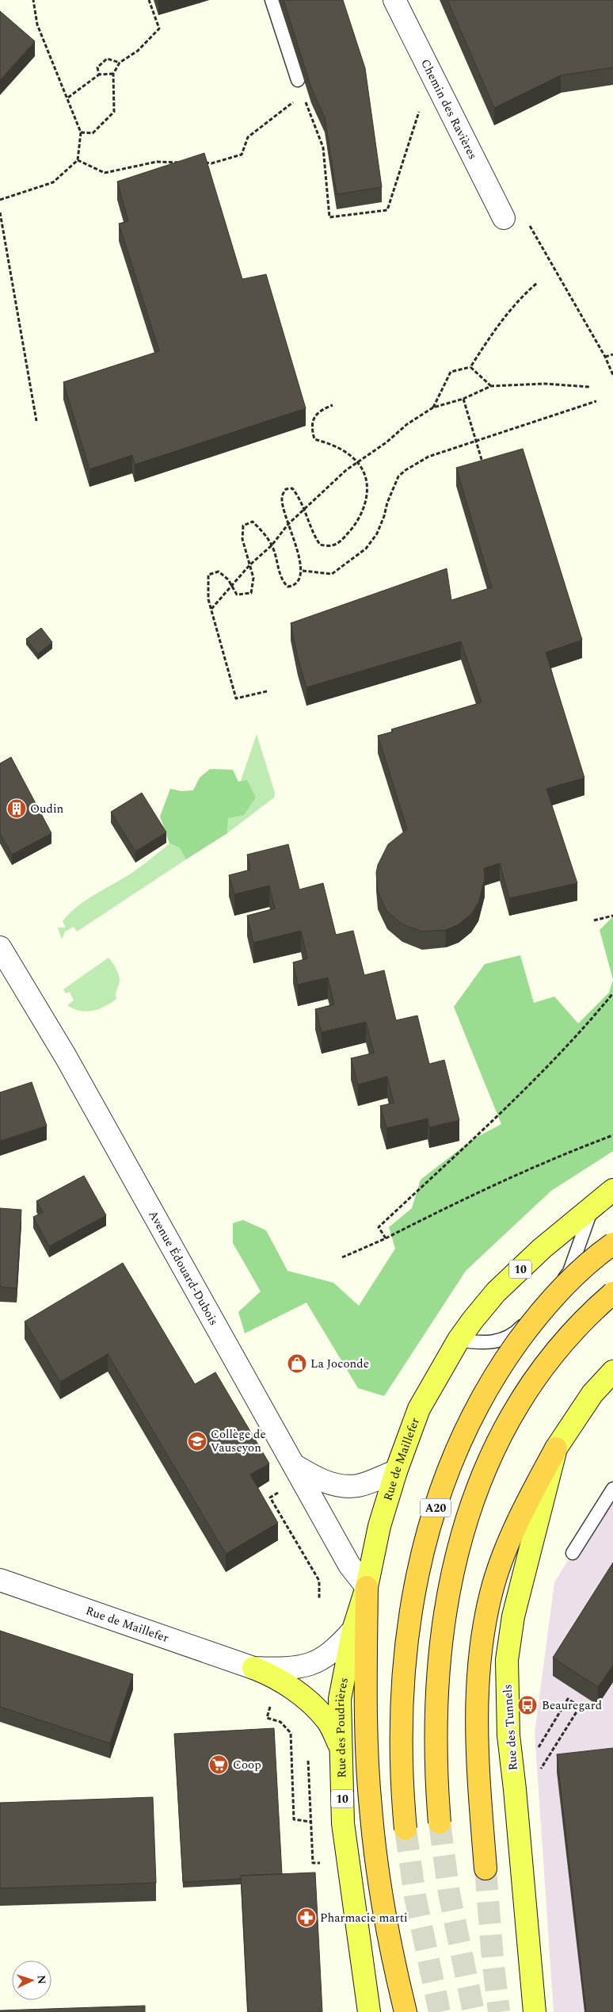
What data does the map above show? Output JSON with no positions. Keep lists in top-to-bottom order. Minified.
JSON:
{"streets":{"highway":["A20"],"main road":["10","Rue de Maillefer","Rue des Tunnels","Rue des Poudrières"],"street":["Chemin des Ravières","Avenue Édouard-Dubois"]},"crossings":[["Avenue Édouard-Dubois","Rue de Maillefer"],["Avenue Édouard-Dubois","Rue des Poudrières"],["10","Rue de Maillefer"],["Rue de Maillefer","Rue des Poudrières"]],"places":{"building":["Oudin"],"shop":["La Joconde"],"school or university":["Collège de Vauseyon"],"bus stop":["Beauregard"],"supermarket":["Coop"],"pharmacy":["Pharmacie marti"]},"north":"right"}
